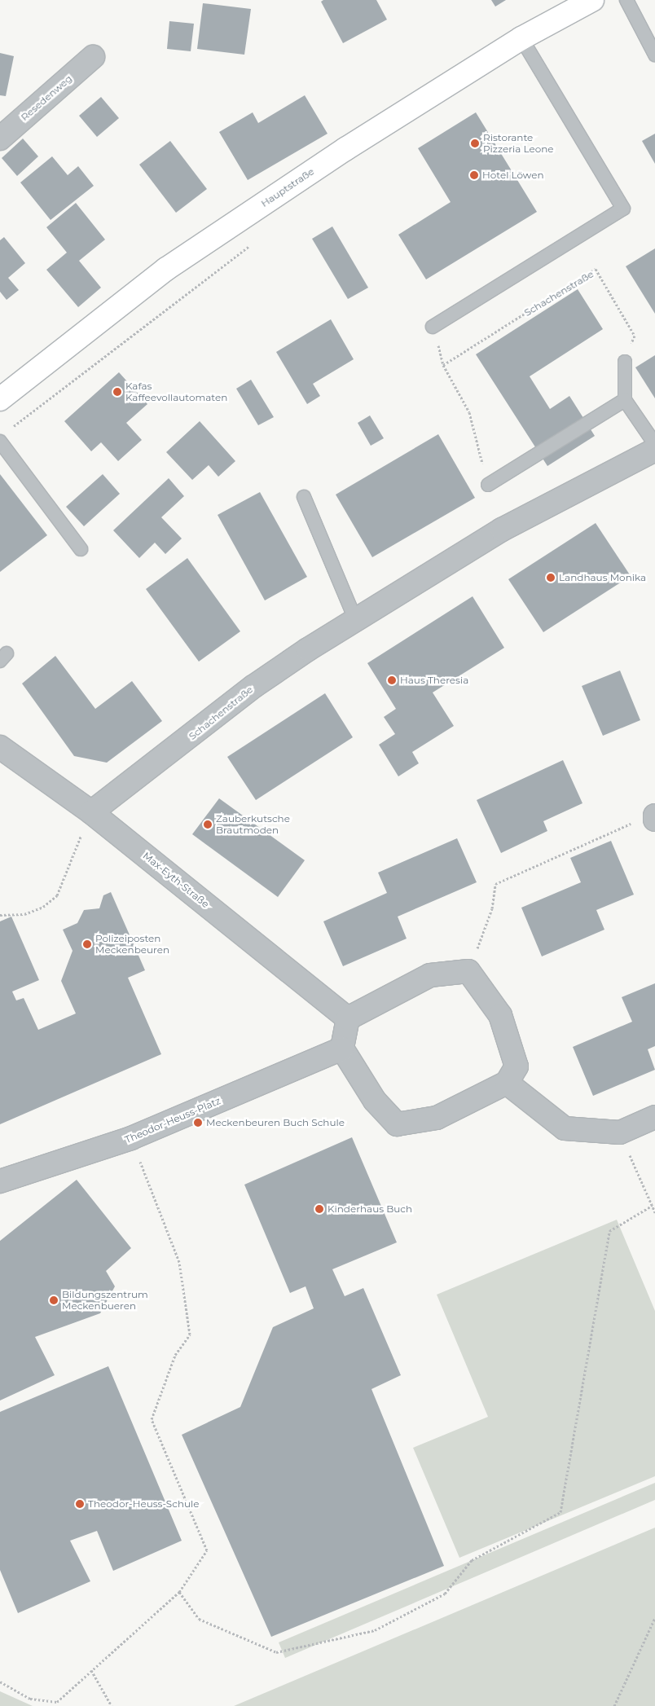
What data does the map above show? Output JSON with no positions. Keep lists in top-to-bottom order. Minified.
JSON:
{"streets":{"main road":["Hauptstraße"],"street":["Resedenweg","Schachenstraße","Max-Eyth-Straße","Theodor-Heuss-Platz"]},"crossings":[["Schachenstraße","Max-Eyth-Straße"]],"places":["Ristorante Pizzeria Leone","Hotel Löwen","Kafas Kaffeevollautomaten","Landhaus Monika","Haus Theresia","Zauberkutsche Brautmoden","Polizeiposten Meckenbeuren","Meckenbeuren Buch Schule","Kinderhaus Buch","Bildungszentrum Meckenbueren","Theodor-Heuss-Schule"]}
